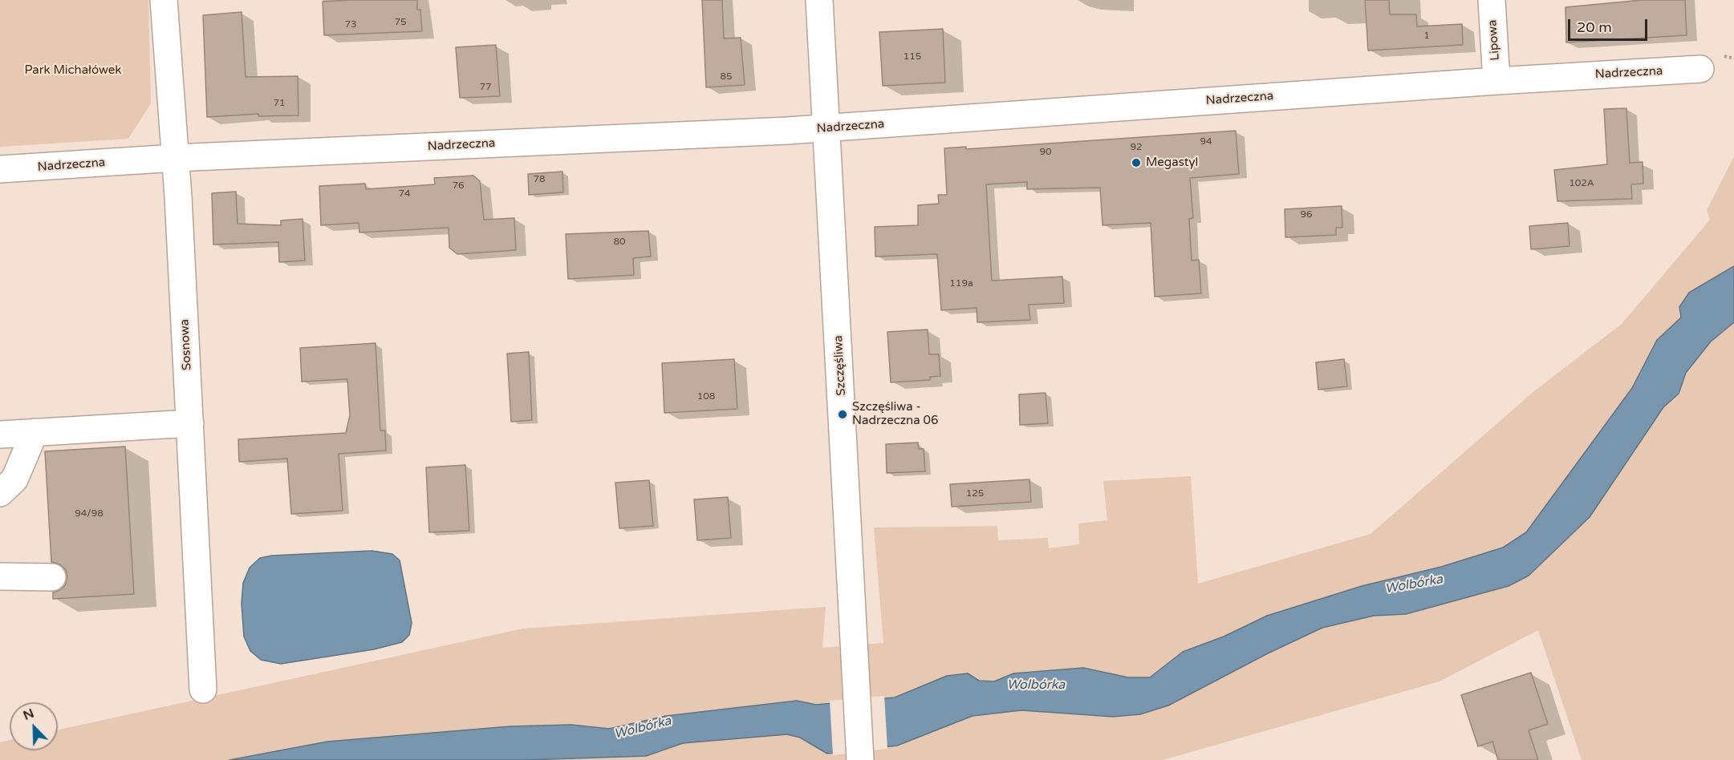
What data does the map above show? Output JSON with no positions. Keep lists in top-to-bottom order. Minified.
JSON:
{"streets":{"street":["Lipowa","Nadrzeczna","Sosnowa","Szczęśliwa"]},"crossings":[["Lipowa","Nadrzeczna"],["Nadrzeczna","Sosnowa"],["Nadrzeczna","Szczęśliwa"]],"water":["Wolbórka"],"parks":["Park Michałówek"],"places":["Megastyl","Szczęśliwa - Nadrzeczna 06"],"house_numbers":["75","73","1","115","85","77","71","94","92","90","78","102A","76","74","96","80","119a","108","125","94/98"],"scale_bar":"20 m","north":"top left"}
